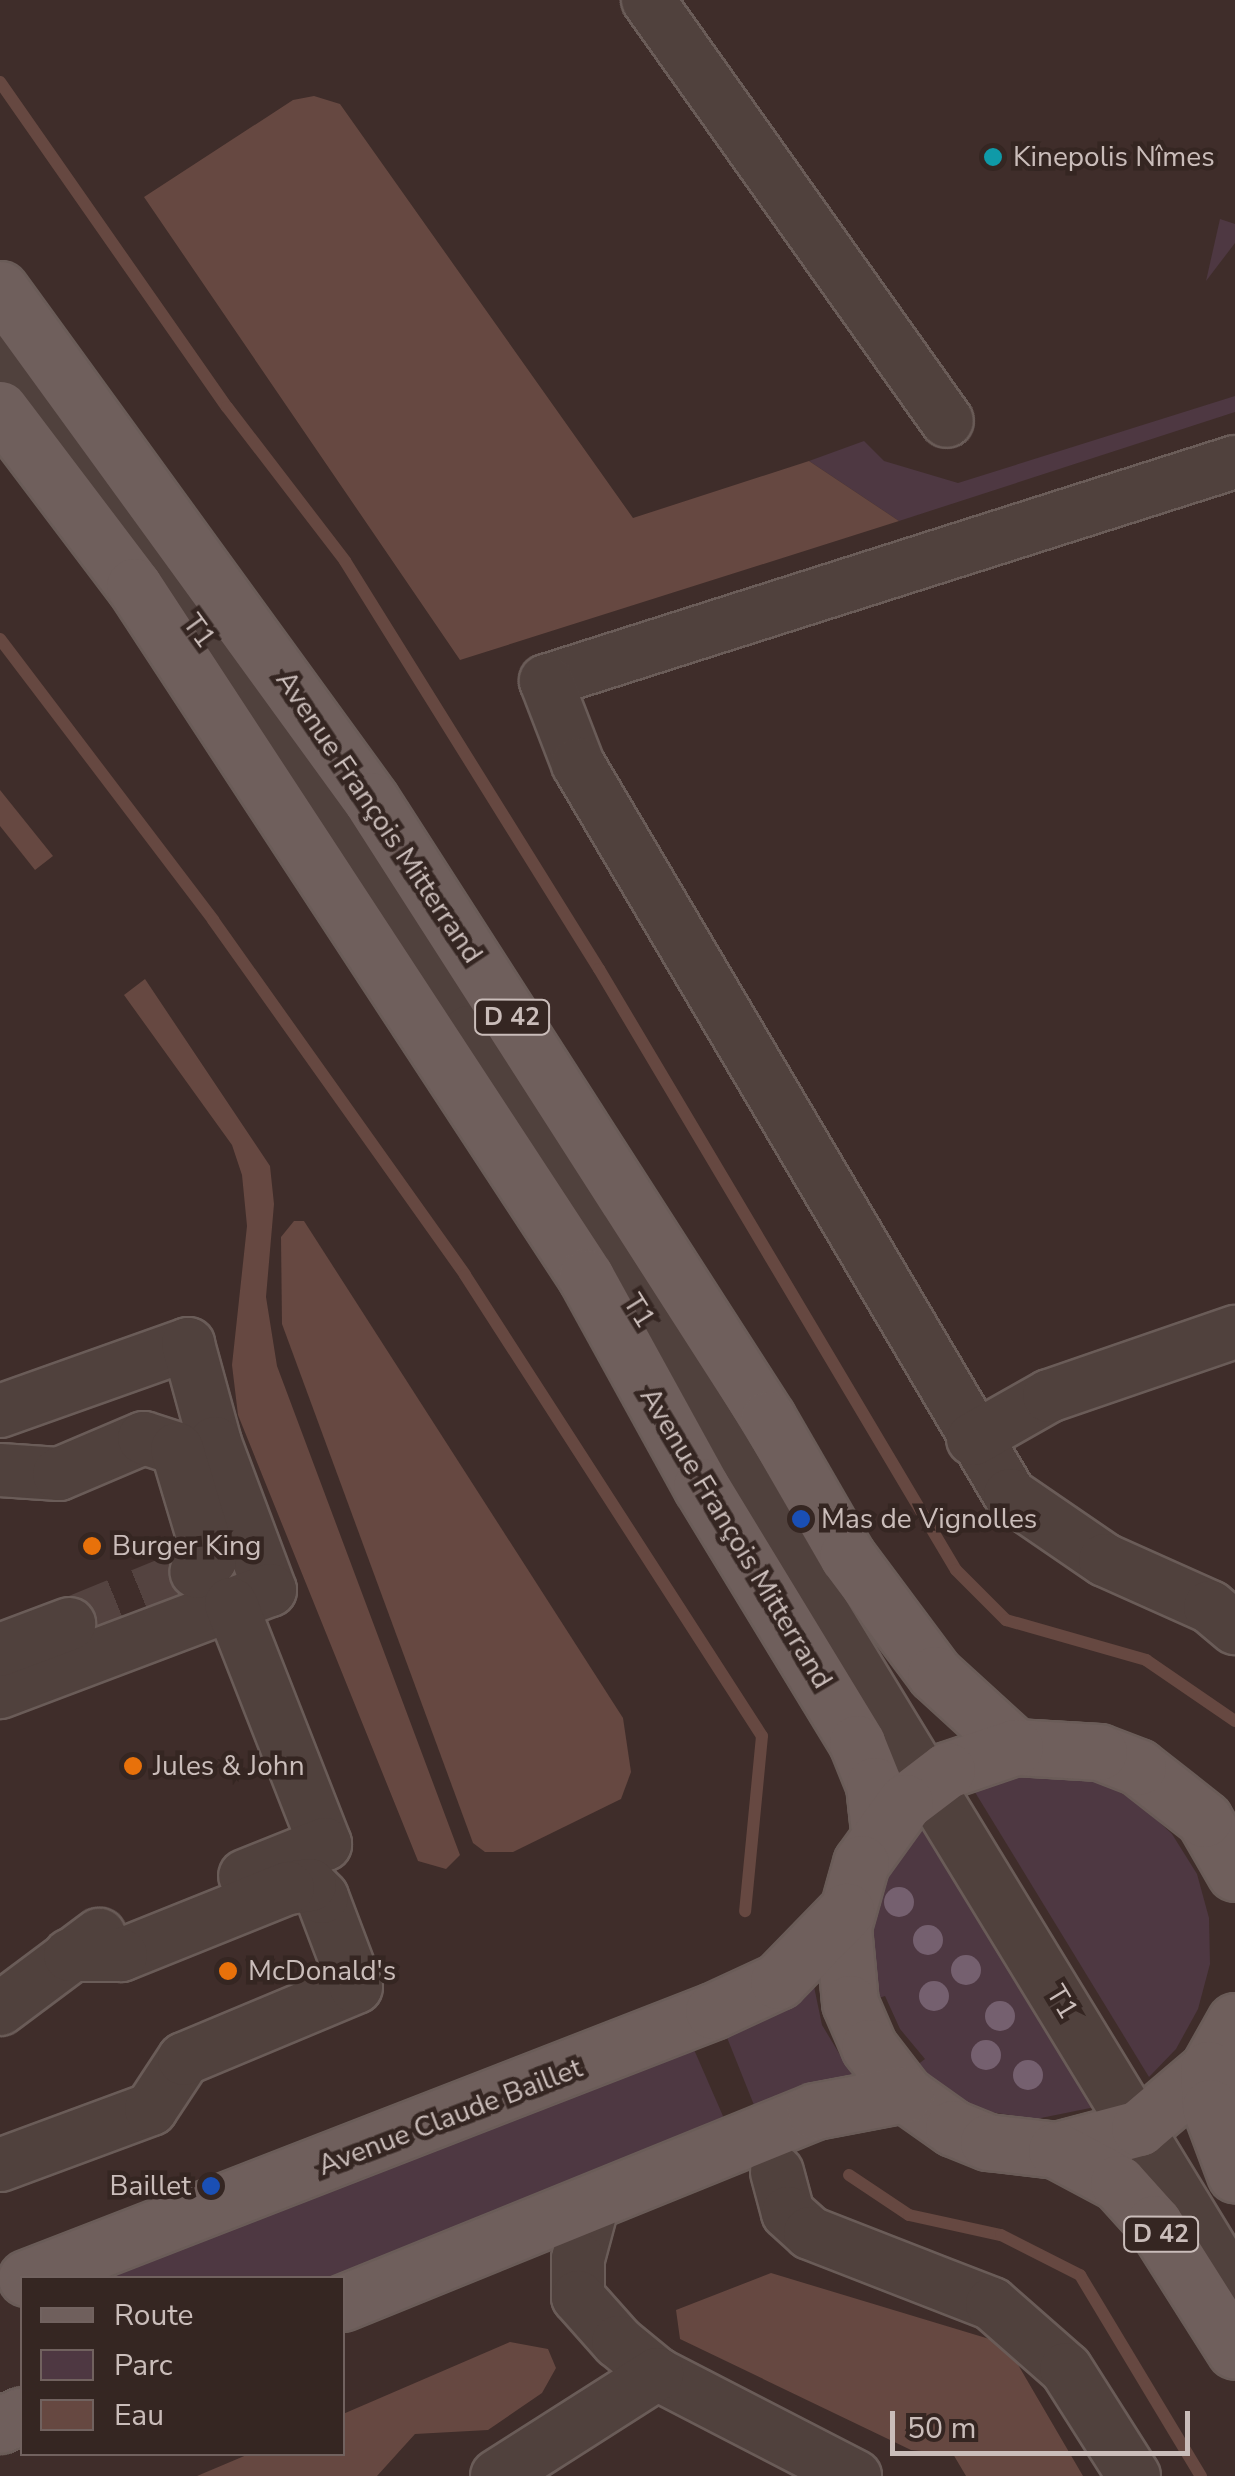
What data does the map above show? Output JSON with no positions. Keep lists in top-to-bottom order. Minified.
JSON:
{"streets":{"main road":["Avenue François Mitterrand","D 42","Avenue Claude Baillet"],"lane":["T1"]},"places":["Kinepolis Nîmes","Mas de Vignolles","Burger King","Jules & John","McDonald's","Baillet"],"legend":["Route","Parc","Eau"],"scale_bar":"50 m"}
